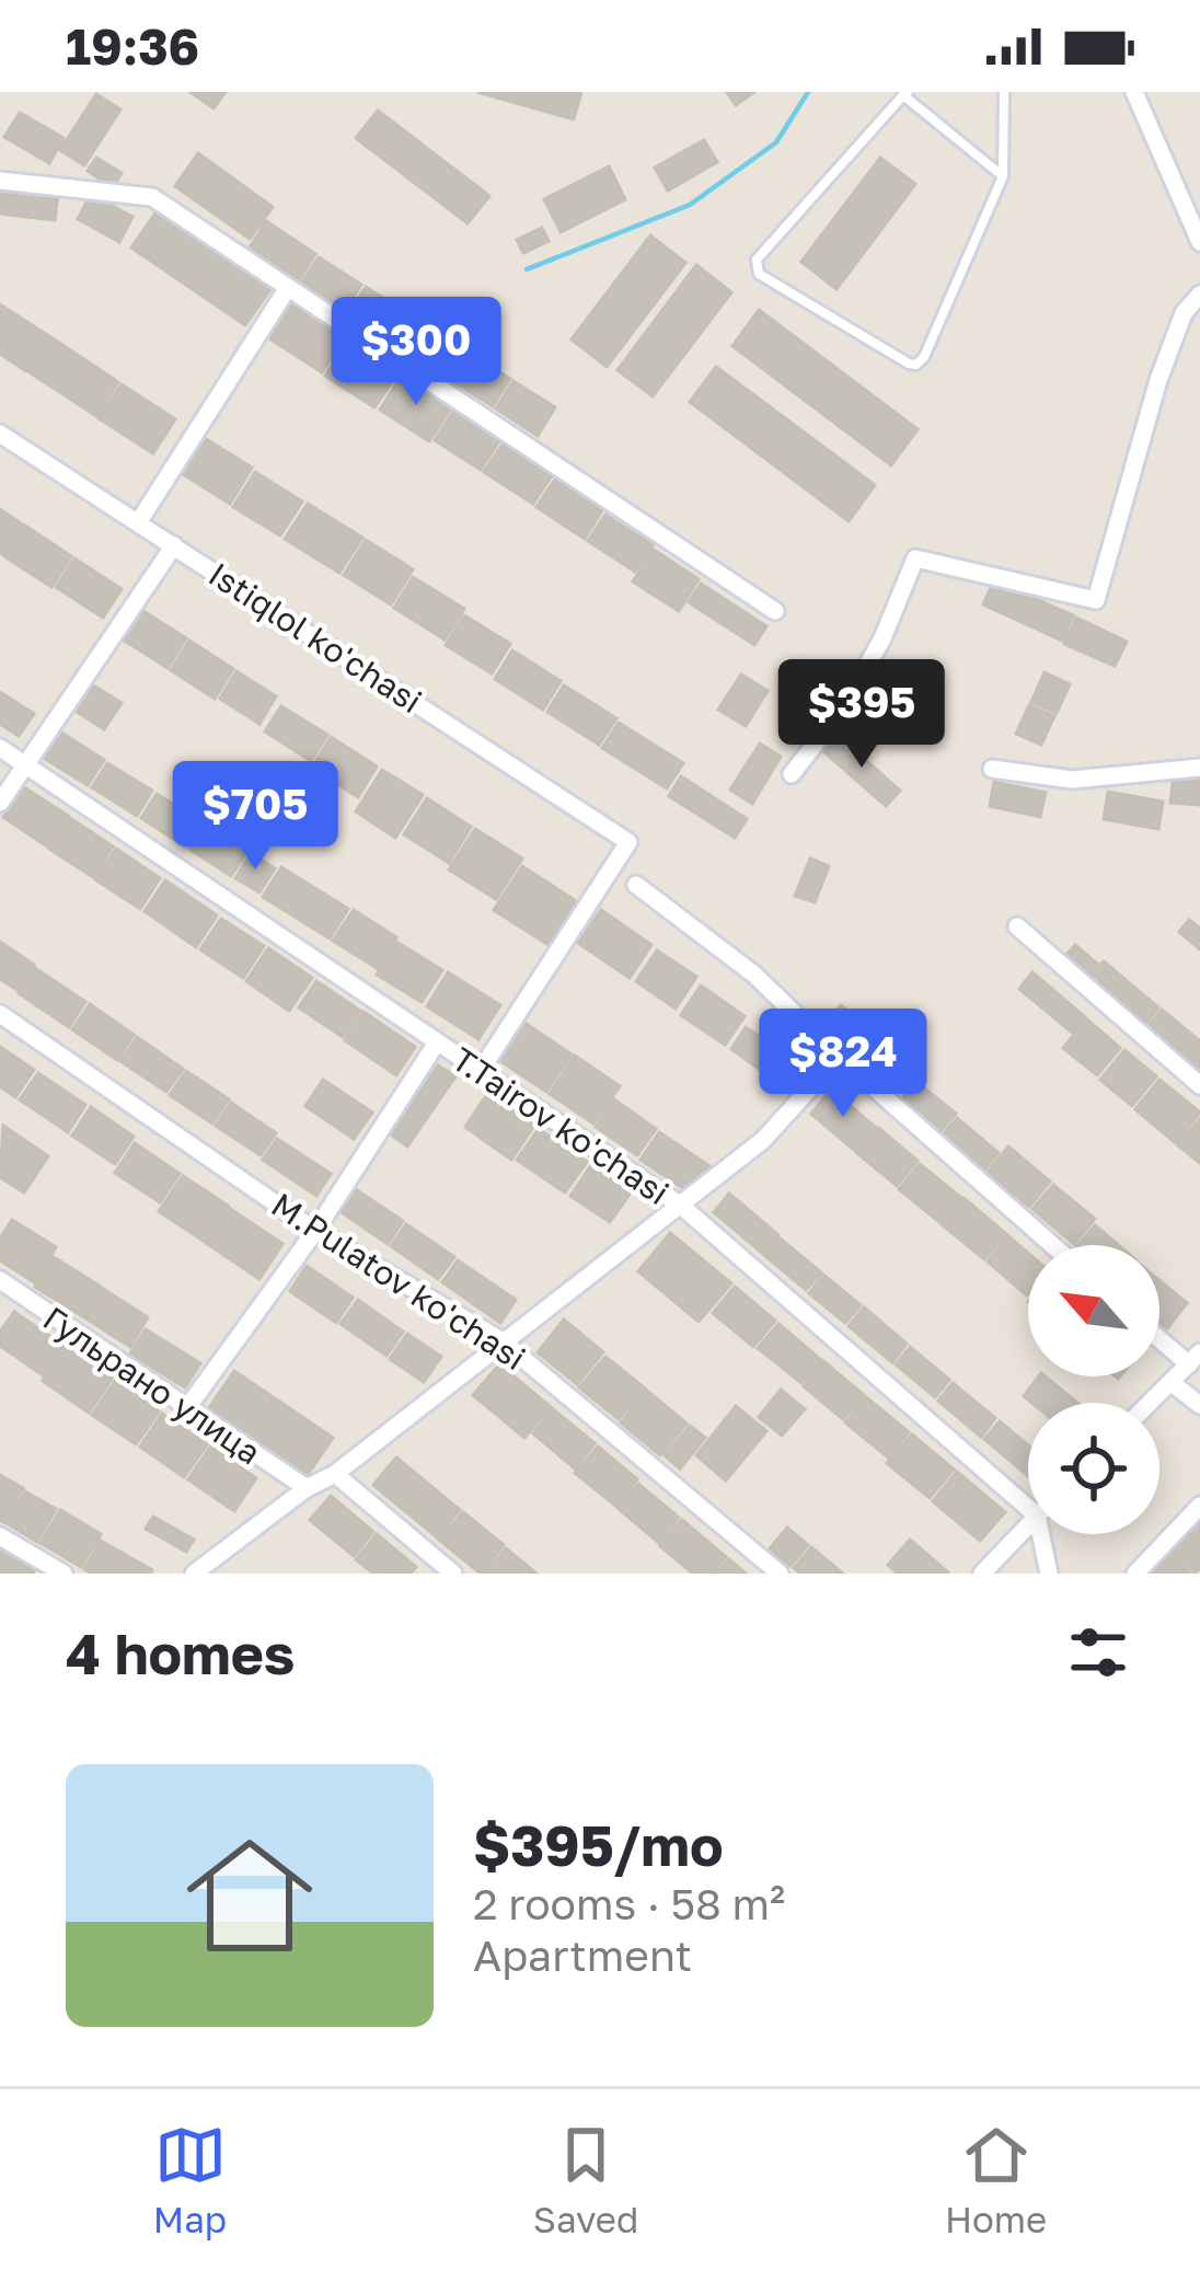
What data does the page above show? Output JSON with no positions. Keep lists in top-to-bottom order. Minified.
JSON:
{"streets":{"street":["Istiqlol ko'chasi","T.Tairov ko'chasi","M.Pulatov ko'chasi","Гульрано улица"]},"crossings":[["Istiqlol ko'chasi","T.Tairov ko'chasi"]],"north":"top left","page":{"status":"19:36","price":["$300","$395","$705","$824"],"heading":"4 homes","list":[{"name":"$395/mo","note":"2 rooms · 58 m² · Apartment"}],"tabs":["Map","Saved","Home"]}}
